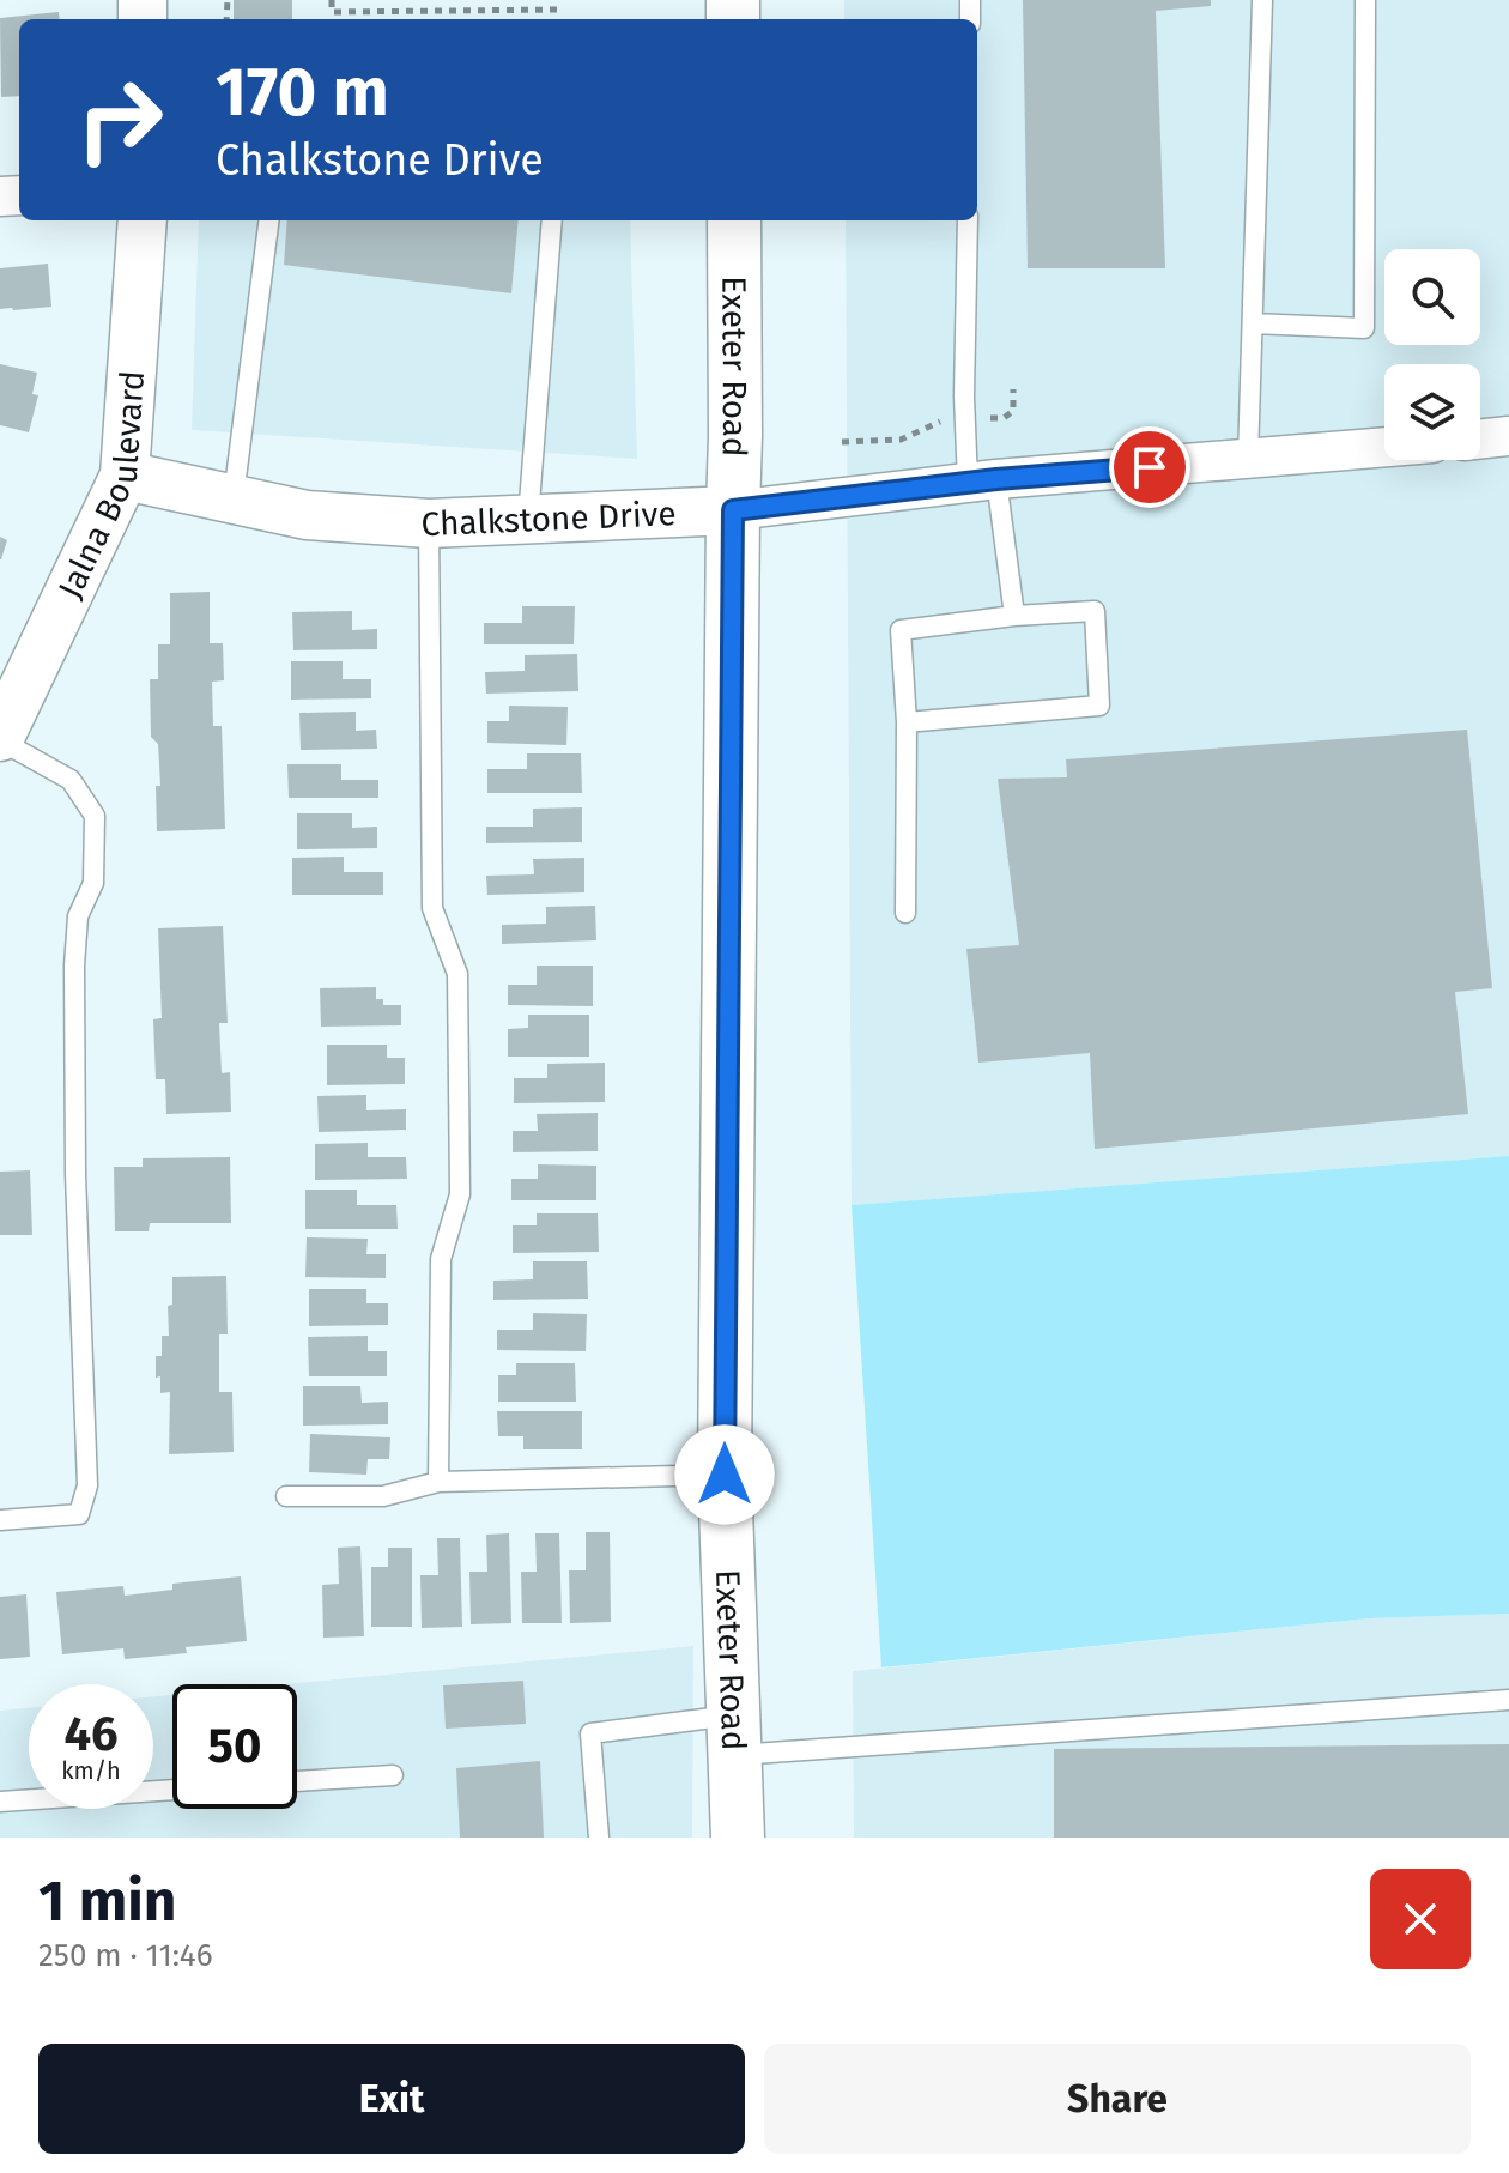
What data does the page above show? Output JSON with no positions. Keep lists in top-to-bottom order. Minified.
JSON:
{"streets":{"main road":["Exeter Road"],"street":["Jalna Boulevard","Chalkstone Drive"]},"crossings":[["Exeter Road","Chalkstone Drive"],["Jalna Boulevard","Chalkstone Drive"]],"page":{"turn":["170 m","Chalkstone Drive"],"speed":"46 km/h","limit":"50","heading":["1 min","250 m · 11:46"],"buttons":["Exit","Share"]}}
